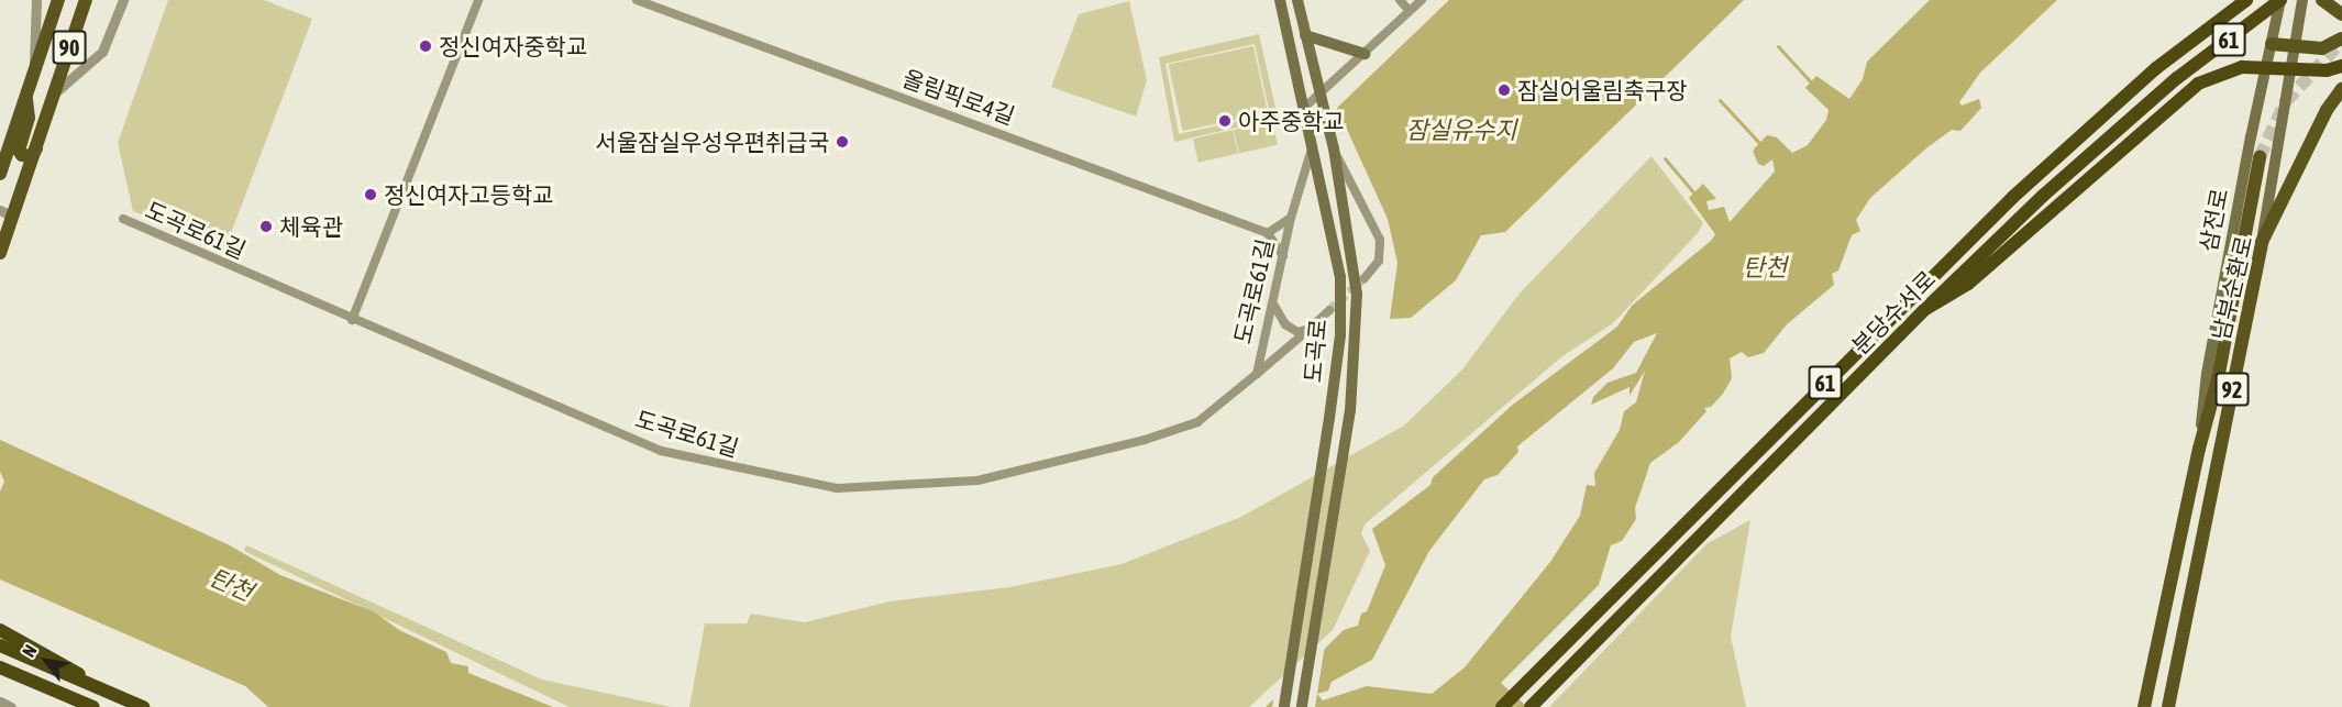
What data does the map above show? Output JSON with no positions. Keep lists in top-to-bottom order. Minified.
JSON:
{"streets":{"highway":["61","분당수서로"],"main road":["90","삼전로","남부순환로","도곡로","92"],"street":["올림픽로4길","도곡로61길"]},"crossings":[["삼전로","남부순환로"],["삼전로","분당수서로"],["도곡로61길","도곡로"]],"water":["잠실유수지","탄천"],"places":["정신여자중학교","잠실어울림축구장","아주중학교","서울잠실우성우편취급국","정신여자고등학교","체육관"],"north":"top left"}
